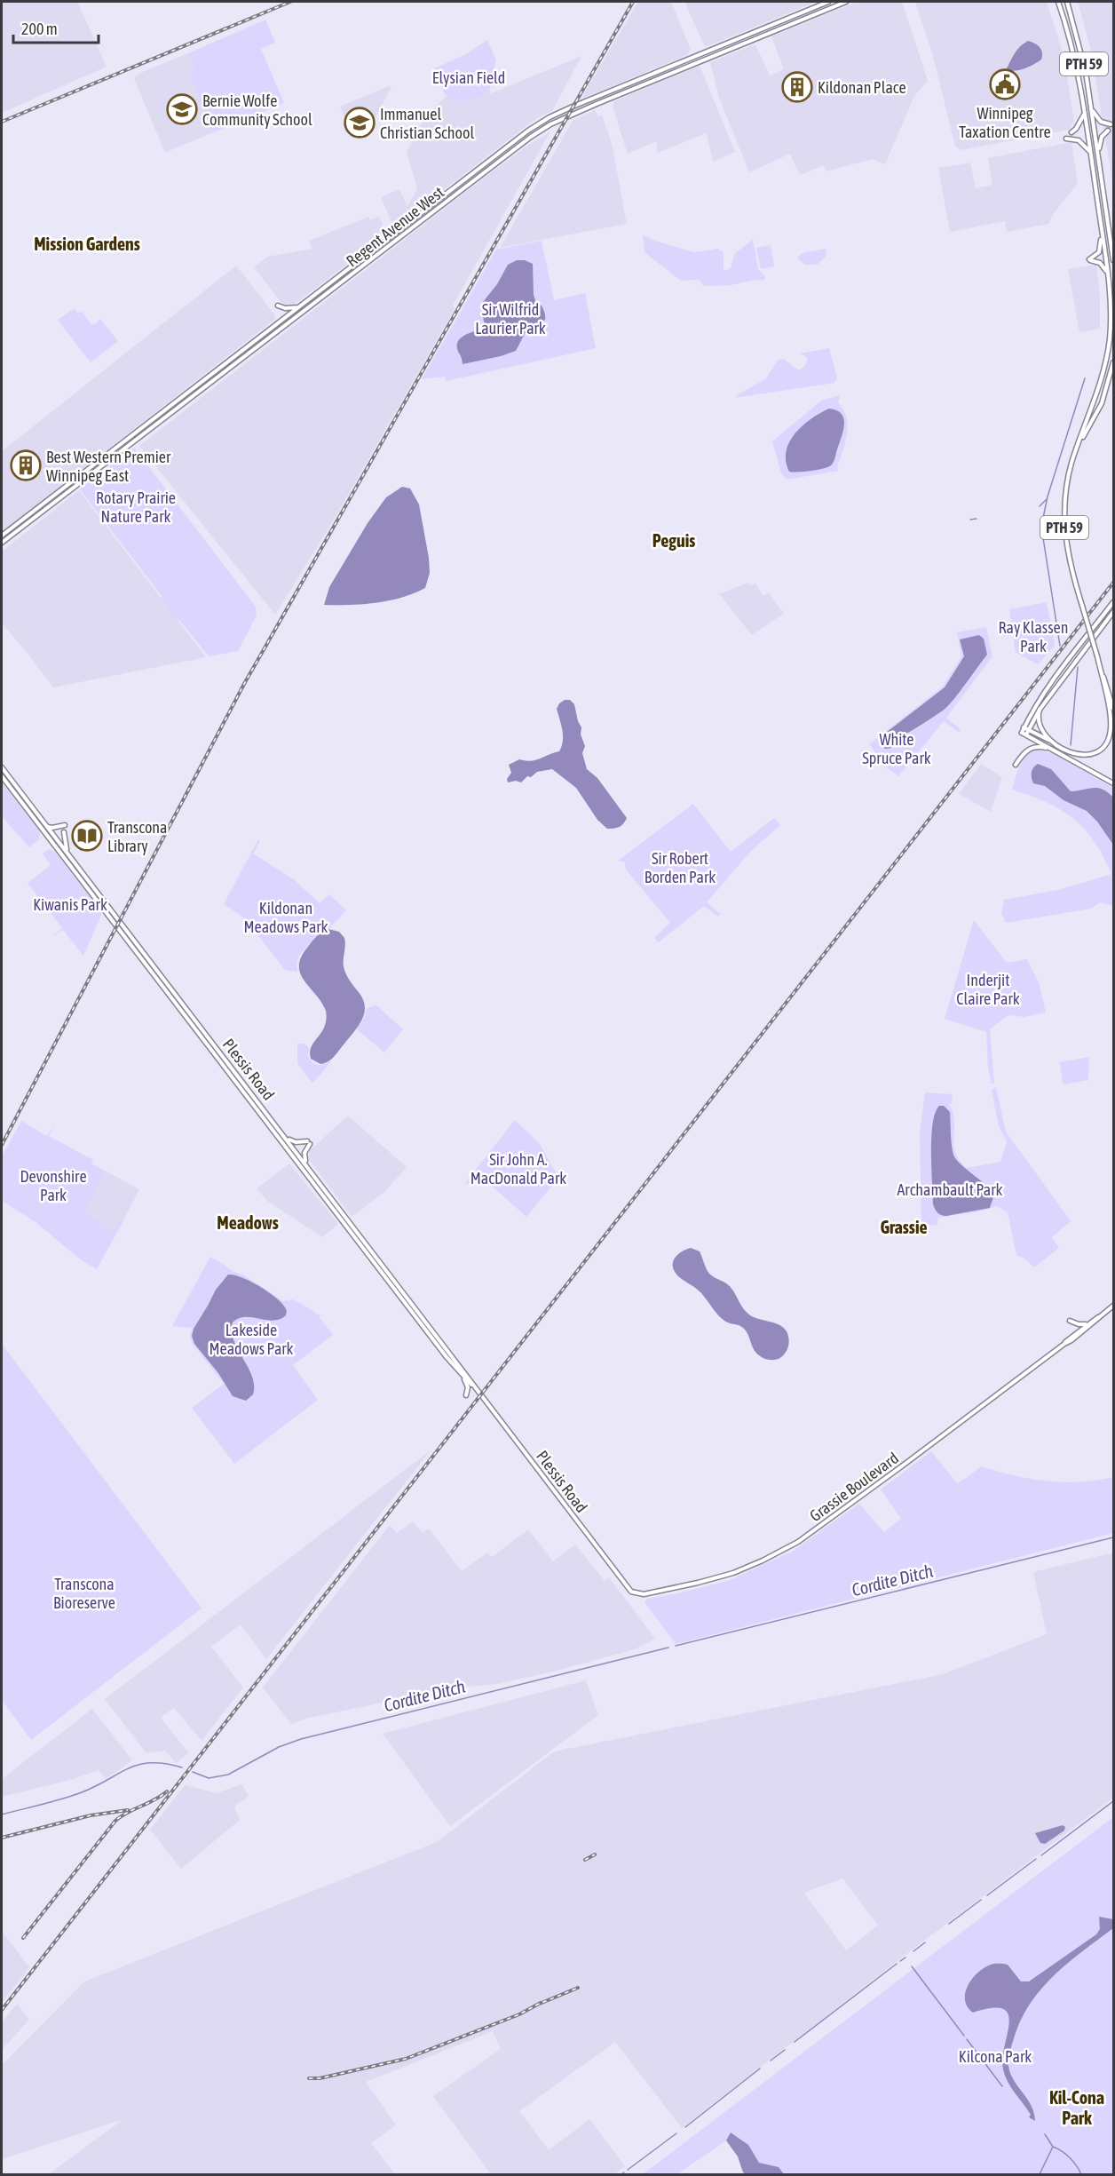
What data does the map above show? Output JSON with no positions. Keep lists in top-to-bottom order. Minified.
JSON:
{"streets":{"main road":["PTH 59","Regent Avenue West","Plessis Road","Grassie Boulevard"]},"crossings":[["Plessis Road","Grassie Boulevard"]],"districts":["Mission Gardens","Peguis","Meadows","Grassie","Kil-Cona Park"],"water":["Cordite Ditch"],"parks":["Elysian Field","Sir Wilfrid Laurier Park","Rotary Prairie Nature Park","Ray Klassen Park","White Spruce Park","Sir Robert Borden Park","Kiwanis Park","Kildonan Meadows Park","Inderjit Claire Park","Sir John A. MacDonald Park","Devonshire Park","Archambault Park","Lakeside Meadows Park","Transcona Bioreserve","Kilcona Park"],"places":{"public building":["Winnipeg Taxation Centre"],"building":["Kildonan Place","Best Western Premier Winnipeg East"],"school or university":["Bernie Wolfe Community School","Immanuel Christian School"],"library":["Transcona Library"]},"scale_bar":"200 m"}
